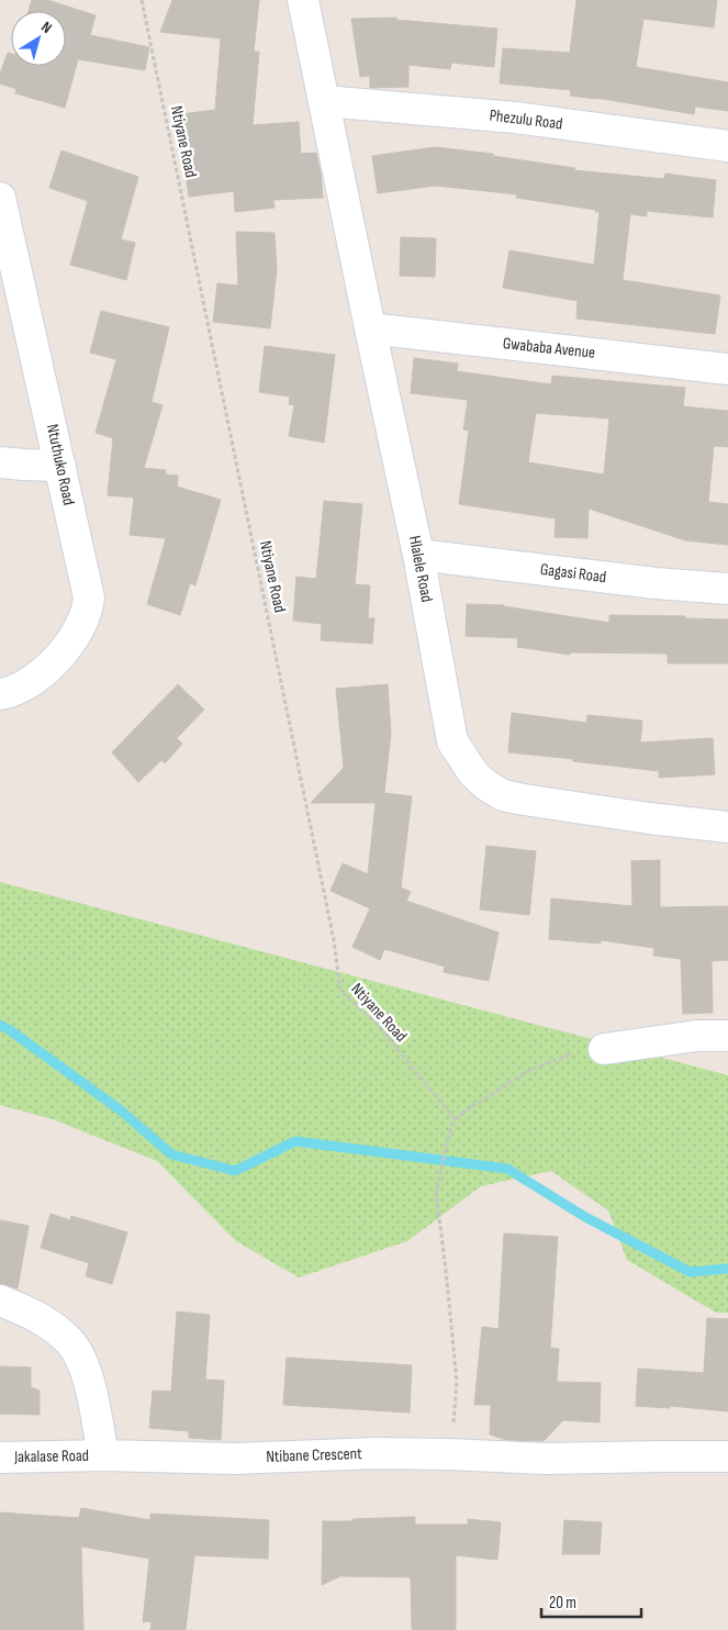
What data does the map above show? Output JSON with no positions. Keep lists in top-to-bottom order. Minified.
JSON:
{"streets":{"street":["Phezulu Road","Gwababa Avenue","Ntuthuko Road","Hlalele Road","Gagasi Road","Ntibane Crescent","Jakalase Road"],"path":["Ntiyane Road"]},"crossings":[["Phezulu Road","Hlalele Road"],["Gwababa Avenue","Hlalele Road"],["Hlalele Road","Gagasi Road"],["Ntibane Crescent","Jakalase Road"]],"scale_bar":"20 m","north":"top right"}
